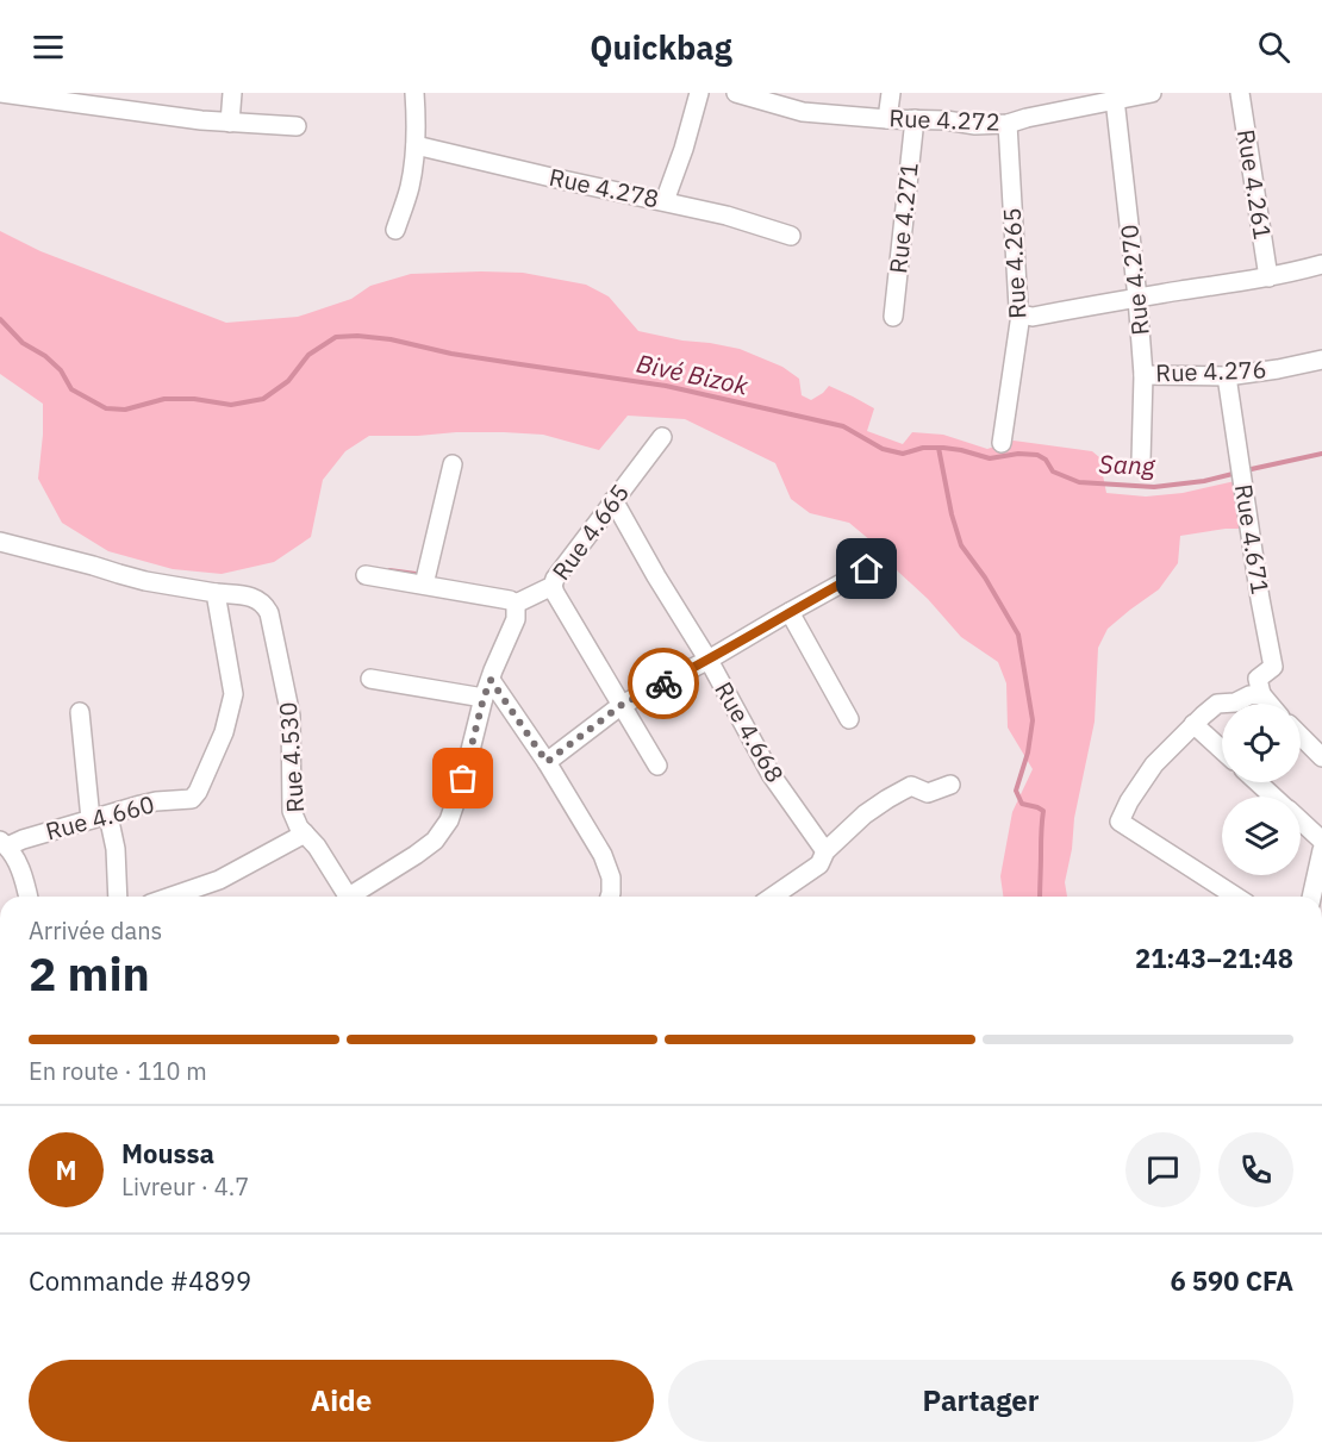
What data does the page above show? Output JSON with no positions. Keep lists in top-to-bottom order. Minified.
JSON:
{"streets":{"street":["Rue 4.272","Rue 4.261","Rue 4.278","Rue 4.271","Rue 4.265","Rue 4.270","Rue 4.276","Rue 4.665","Rue 4.671","Rue 4.668","Rue 4.530","Rue 4.660"]},"crossings":[["Rue 4.272","Rue 4.271"],["Rue 4.272","Rue 4.265"],["Rue 4.272","Rue 4.270"],["Rue 4.270","Rue 4.276"],["Rue 4.276","Rue 4.671"],["Rue 4.665","Rue 4.668"],["Rue 4.530","Rue 4.660"]],"water":["Bivé Bizok","Sang"],"page":{"header":"Quickbag","heading":["2 min","Arrivée dans","21:43–21:48"],"panel":["Moussa","Livreur · 4.7","Commande #4899","6 590 CFA"],"bar":"En route · 110 m","round":"M","buttons":["Aide","Partager"]}}
